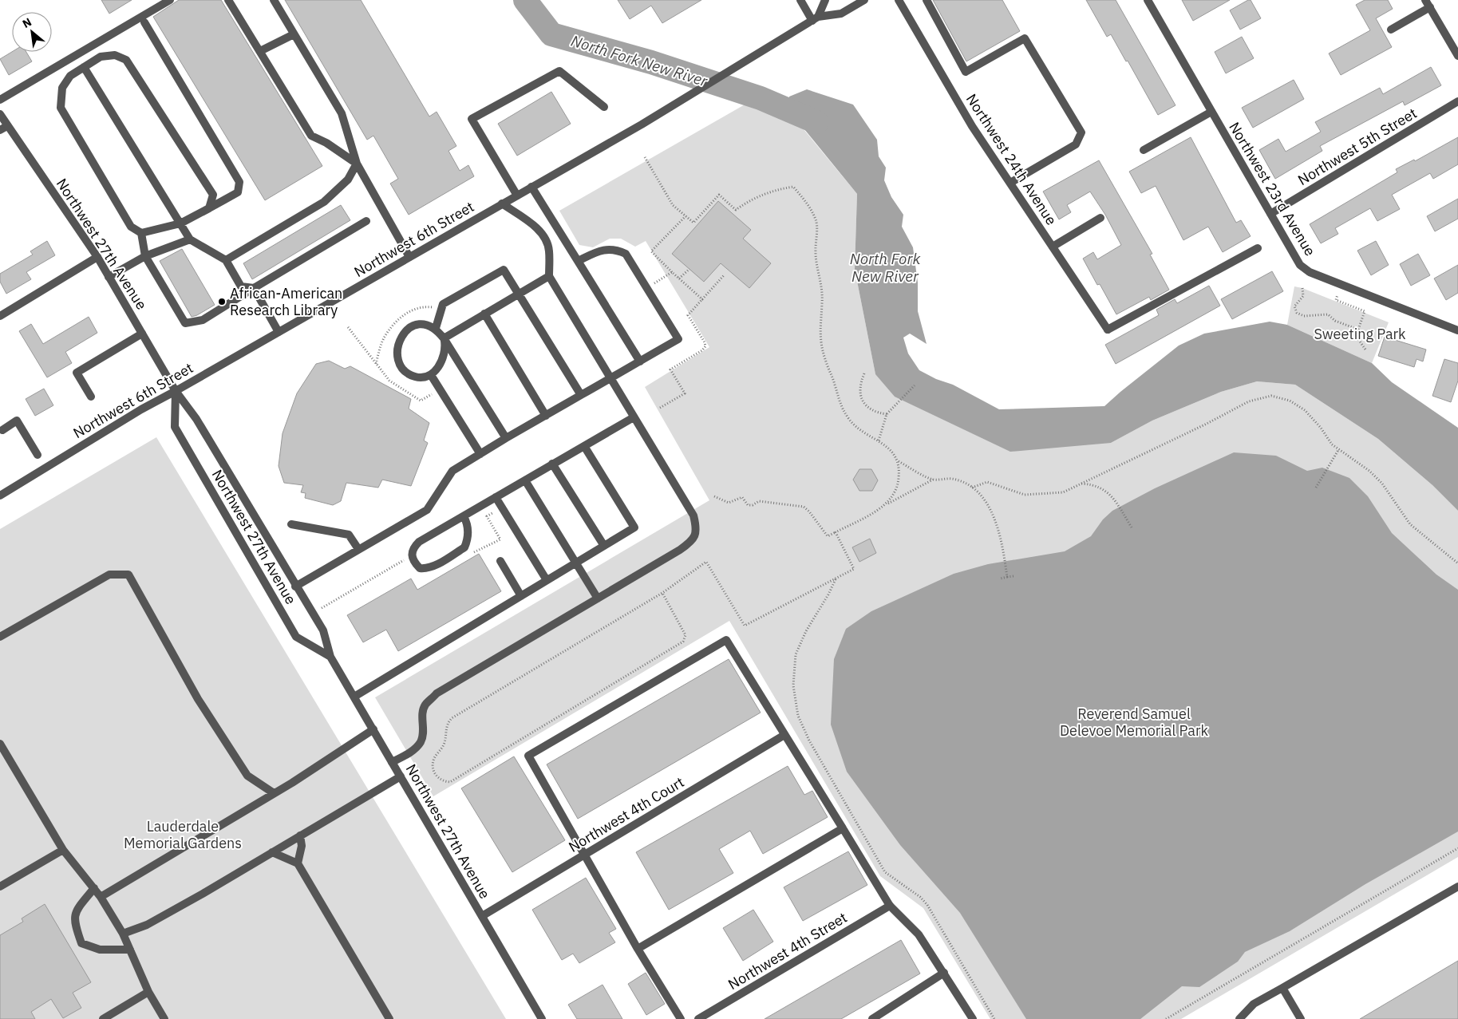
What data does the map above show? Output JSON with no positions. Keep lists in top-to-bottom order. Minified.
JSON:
{"streets":{"street":["Northwest 5th Street","Northwest 24th Avenue","Northwest 23rd Avenue","Northwest 6th Street","Northwest 27th Avenue","Northwest 4th Court","Northwest 4th Street"]},"crossings":[["Northwest 5th Street","Northwest 23rd Avenue"],["Northwest 6th Street","Northwest 27th Avenue"],["Northwest 27th Avenue","Northwest 4th Court"]],"water":["North Fork New River"],"parks":["Sweeting Park","Reverend Samuel Delevoe Memorial Park","Lauderdale Memorial Gardens"],"places":["African-American Research Library"],"north":"top left"}
